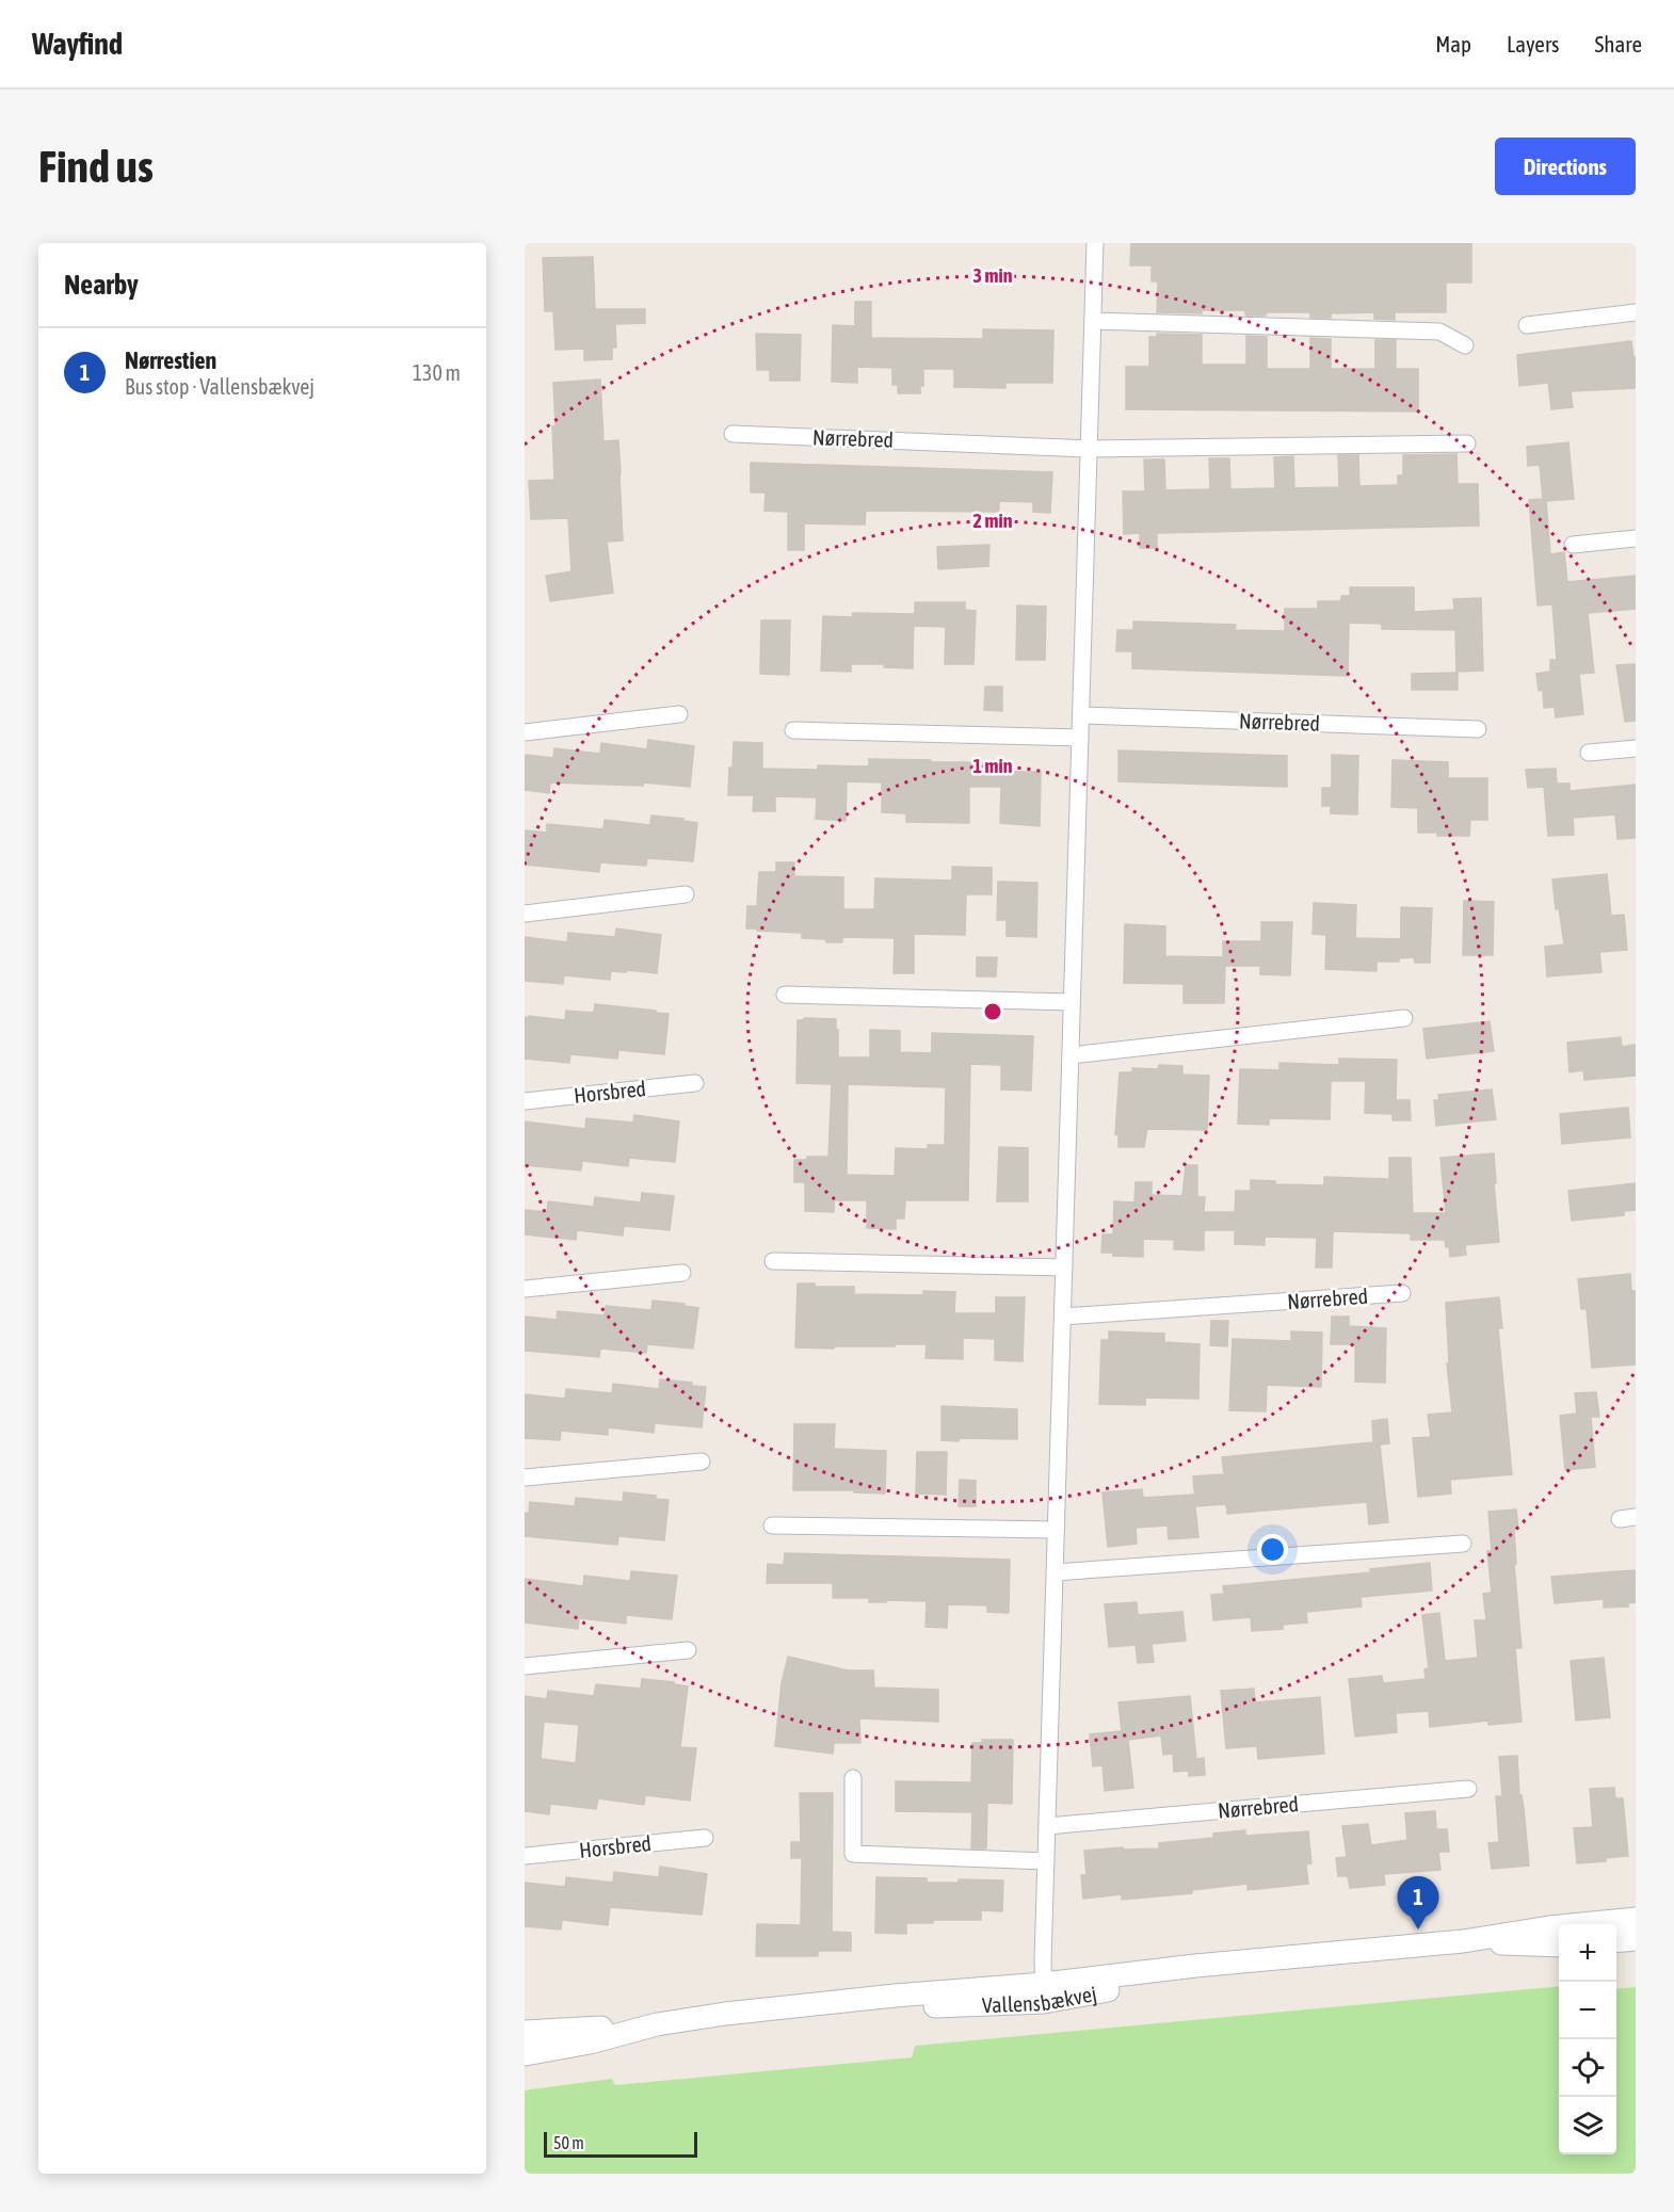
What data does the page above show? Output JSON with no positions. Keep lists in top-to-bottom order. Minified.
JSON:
{"streets":{"street":["Nørrebred","Horsbred","Vallensbækvej"]},"scale_bar":"50 m","page":{"header":"Wayfind","nav":["Map","Layers","Share"],"buttons":"Directions","title":"Find us","heading":"Nearby","list":[{"mark":"1","name":"Nørrestien","note":"Bus stop · Vallensbækvej","value":"130 m"}],"pins":"1","map_buttons":["+","−"],"scale":"50 m"},"rings":["3 min","2 min","1 min"]}
